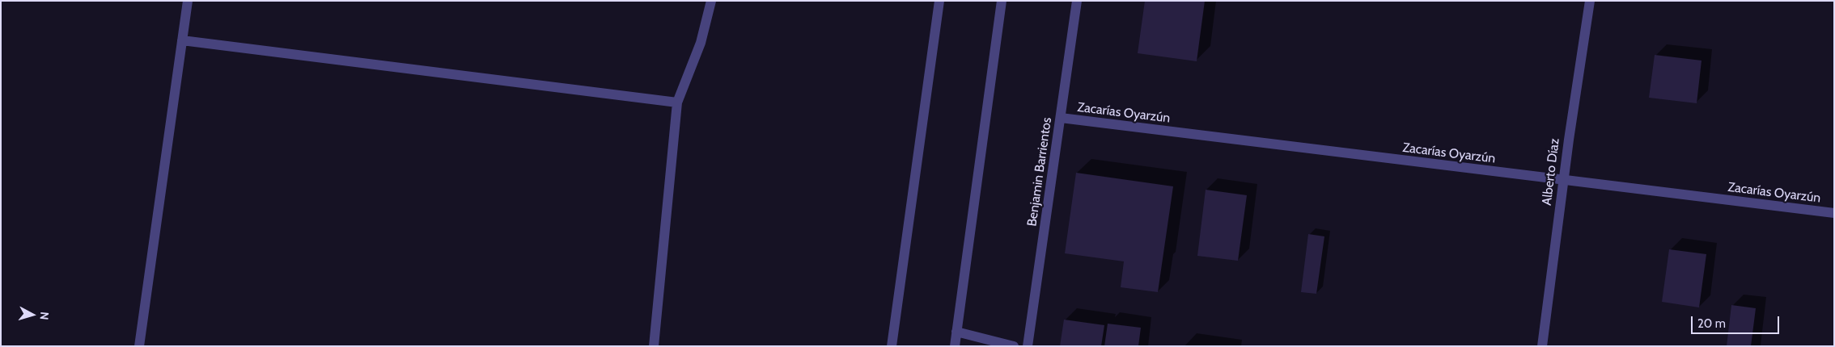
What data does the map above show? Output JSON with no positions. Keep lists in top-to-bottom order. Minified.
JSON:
{"streets":{"street":["Zacarías Oyarzún","Benjamin Barrientos","Alberto Díaz"]},"crossings":[["Zacarías Oyarzún","Benjamin Barrientos"],["Zacarías Oyarzún","Alberto Díaz"]],"scale_bar":"20 m","north":"right"}
